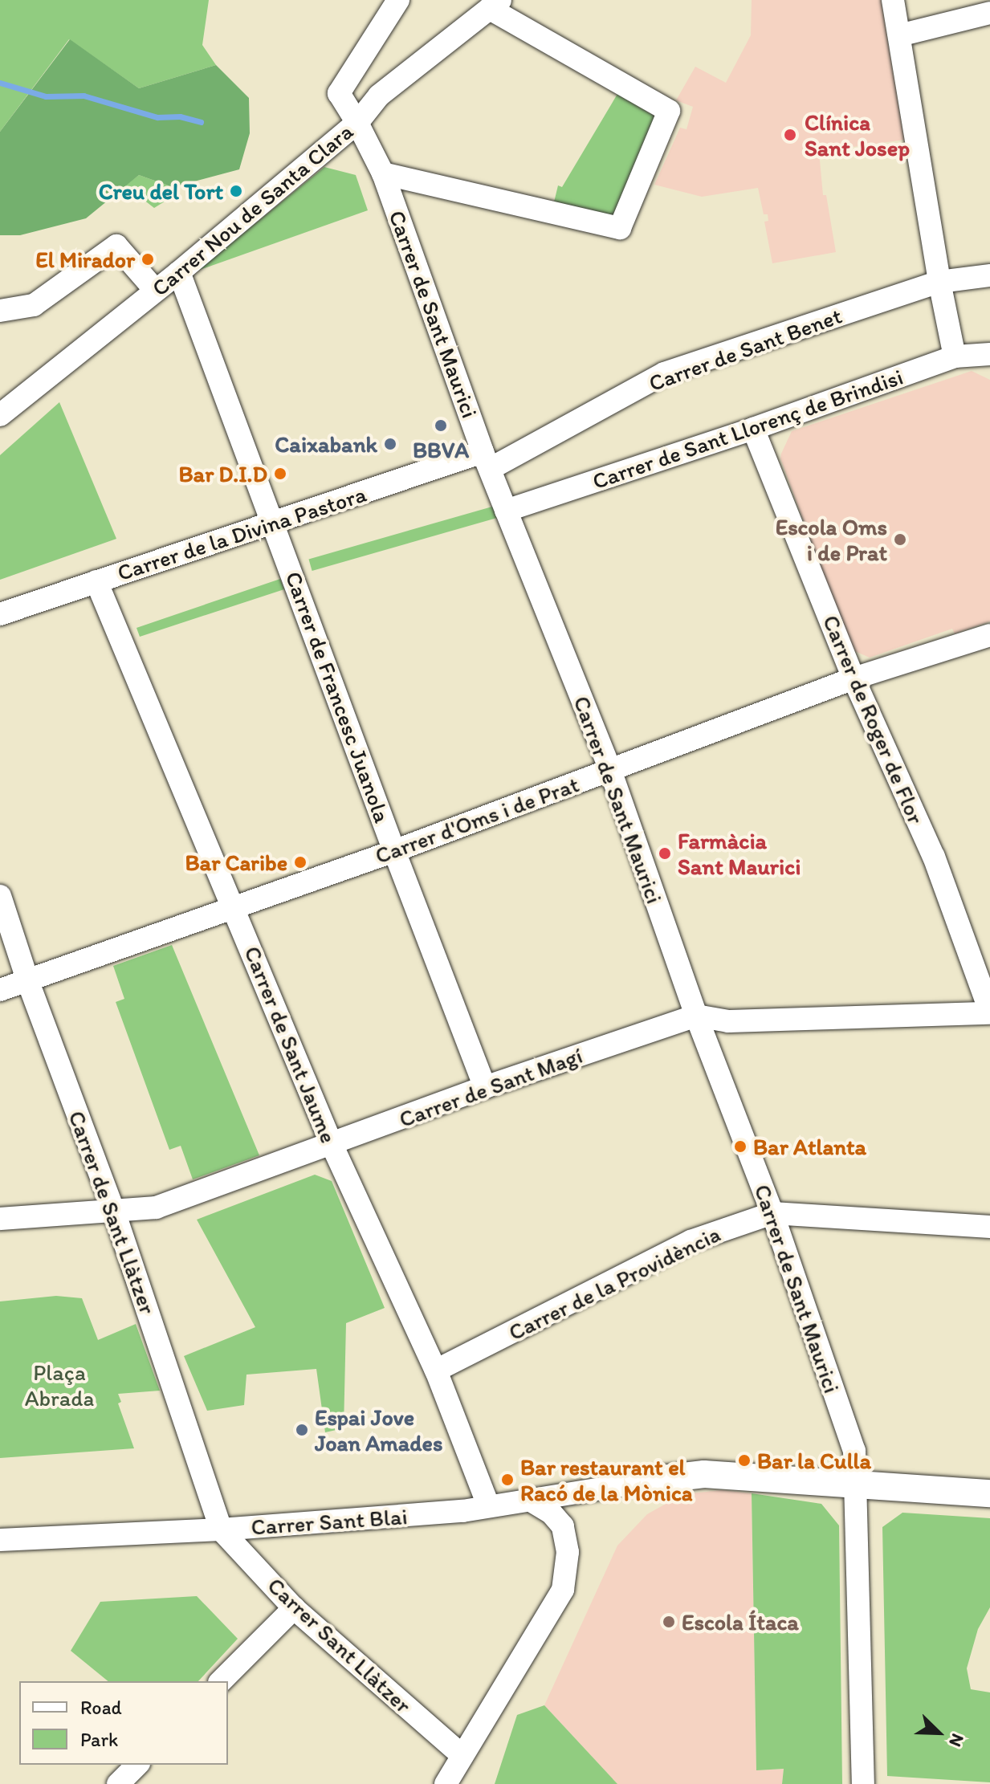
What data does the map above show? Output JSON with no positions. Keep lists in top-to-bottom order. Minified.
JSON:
{"streets":{"street":["Carrer Nou de Santa Clara","Carrer de Sant Maurici","Carrer de Sant Benet","Carrer de Sant Llorenç de Brindisi","Carrer de la Divina Pastora","Carrer de Francesc Juanola","Carrer de Roger de Flor","Carrer d'Oms i de Prat","Carrer de Sant Jaume","Carrer de Sant Magí","Carrer de Sant Llàtzer","Carrer de la Providència","Carrer Sant Blai","Carrer Sant Llàtzer"]},"crossings":[["Carrer Nou de Santa Clara","Carrer de Sant Maurici"],["Carrer Nou de Santa Clara","Carrer de Francesc Juanola"],["Carrer de Sant Maurici","Carrer de Sant Benet"],["Carrer de Sant Maurici","Carrer de Sant Llorenç de Brindisi"],["Carrer de Sant Maurici","Carrer de la Divina Pastora"],["Carrer de Sant Maurici","Carrer d'Oms i de Prat"],["Carrer de Sant Maurici","Carrer de Sant Magí"],["Carrer de Sant Maurici","Carrer de la Providència"],["Carrer de Sant Benet","Carrer de la Divina Pastora"],["Carrer de Sant Llorenç de Brindisi","Carrer de Roger de Flor"],["Carrer de la Divina Pastora","Carrer de Francesc Juanola"],["Carrer de la Divina Pastora","Carrer de Sant Jaume"],["Carrer de Francesc Juanola","Carrer d'Oms i de Prat"],["Carrer de Francesc Juanola","Carrer de Sant Magí"],["Carrer de Roger de Flor","Carrer d'Oms i de Prat"],["Carrer de Roger de Flor","Carrer de Sant Magí"],["Carrer d'Oms i de Prat","Carrer de Sant Jaume"],["Carrer d'Oms i de Prat","Carrer de Sant Llàtzer"],["Carrer de Sant Jaume","Carrer de Sant Magí"],["Carrer de Sant Jaume","Carrer de la Providència"],["Carrer de Sant Jaume","Carrer Sant Blai"],["Carrer de Sant Magí","Carrer de Sant Llàtzer"],["Carrer de Sant Llàtzer","Carrer Sant Blai"],["Carrer de Sant Llàtzer","Carrer Sant Llàtzer"],["Carrer Sant Blai","Carrer Sant Llàtzer"]],"parks":["Plaça Abrada"],"places":["Clínica Sant Josep","Creu del Tort","El Mirador","BBVA","Caixabank","Bar D.I.D","Escola Oms i de Prat","Farmàcia Sant Maurici","Bar Caribe","Bar Atlanta","Espai Jove Joan Amades","Bar la Culla","Bar restaurant el Racó de la Mònica","Escola Ítaca"],"legend":["Road","Park"],"north":"bottom right"}
